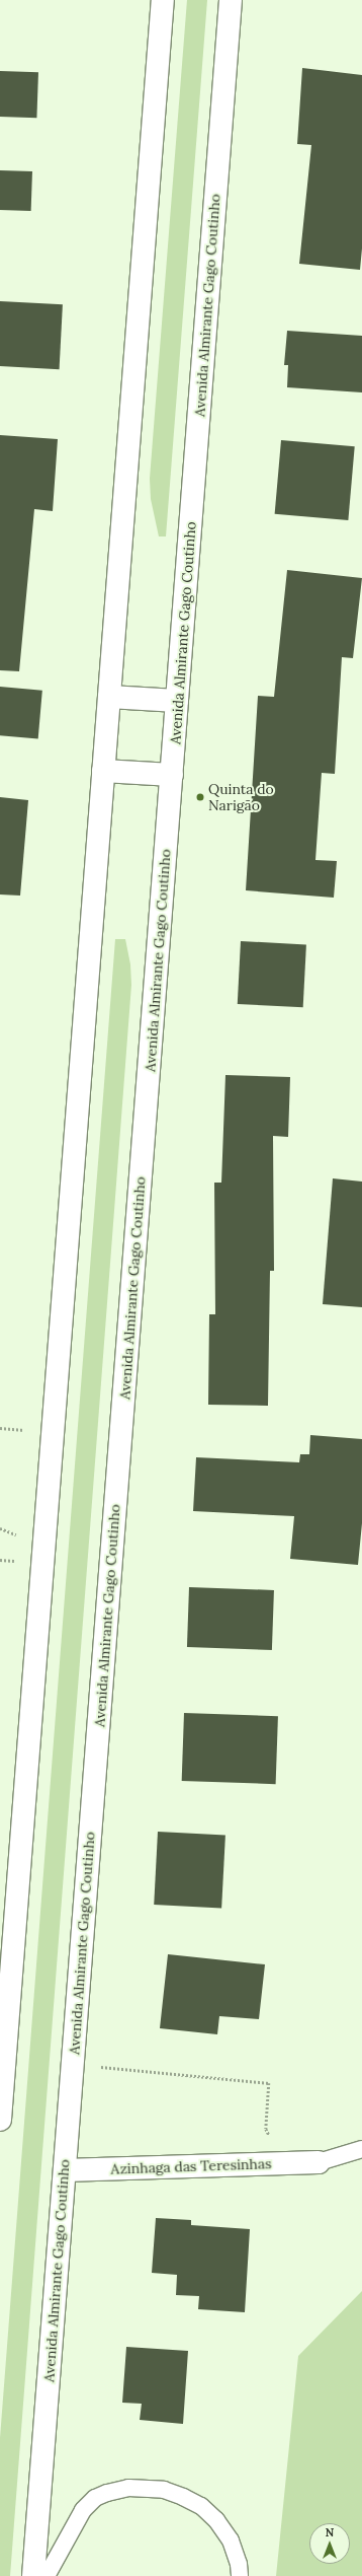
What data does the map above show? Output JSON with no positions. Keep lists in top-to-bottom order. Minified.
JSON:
{"streets":{"main road":["Avenida Almirante Gago Coutinho","Azinhaga das Teresinhas"]},"crossings":[["Avenida Almirante Gago Coutinho","Azinhaga das Teresinhas"]],"places":["Quinta do Narigão"],"north":"top"}
